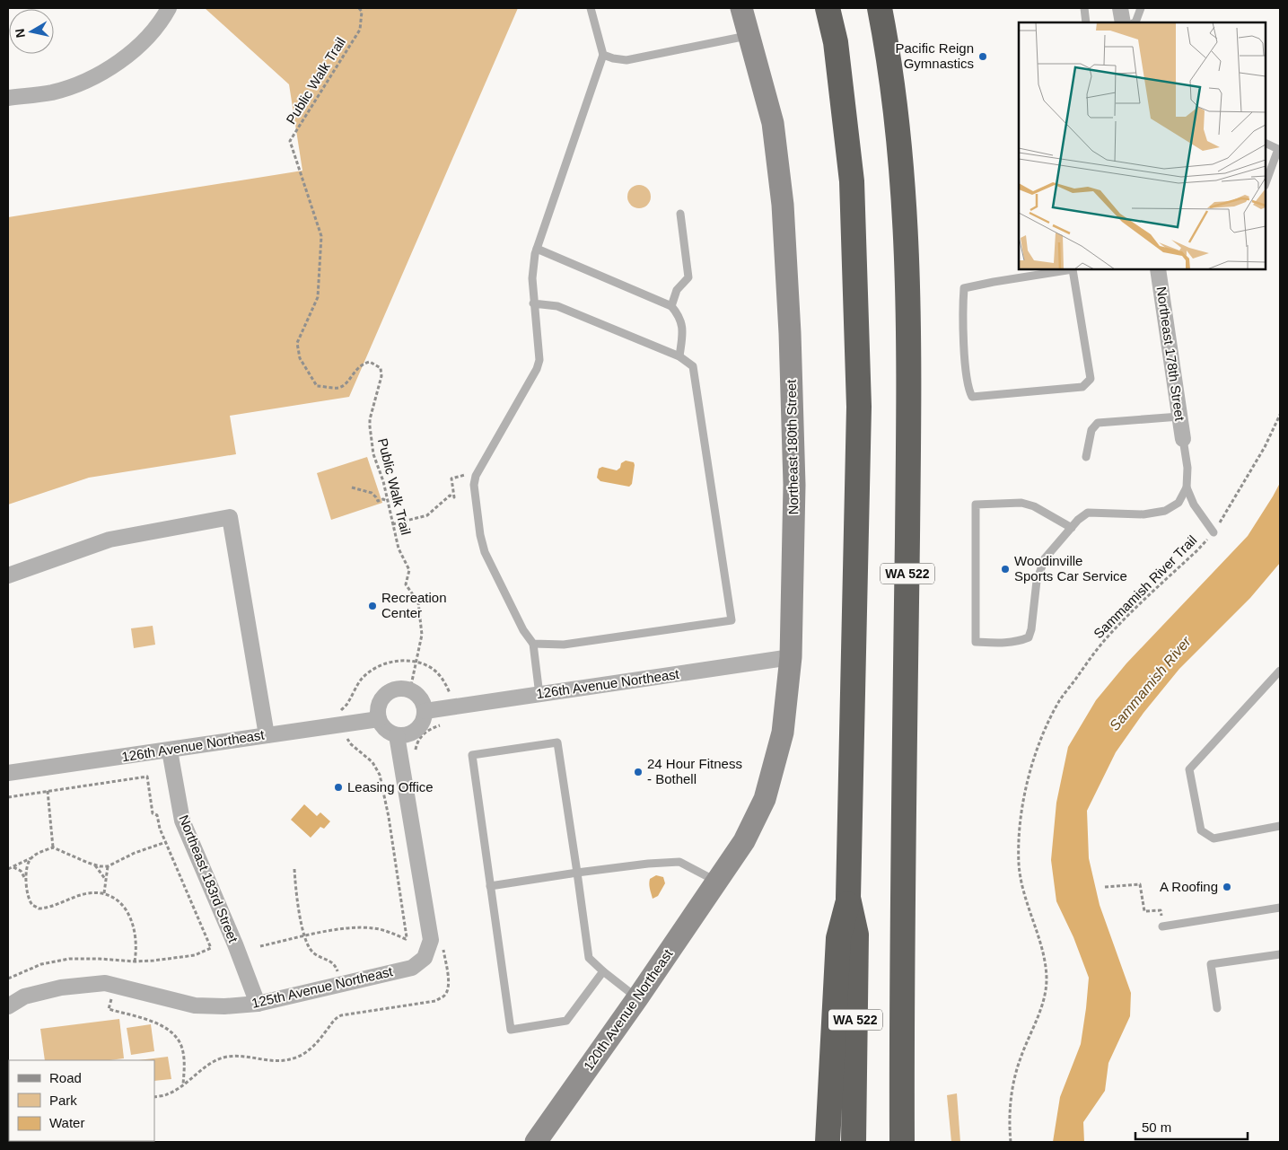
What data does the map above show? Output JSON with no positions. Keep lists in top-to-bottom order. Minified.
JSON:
{"streets":{"highway":["WA 522"],"main road":["Northeast 180th Street","120th Avenue Northeast"],"street":["Northeast 178th Street","126th Avenue Northeast","Northeast 183rd Street","125th Avenue Northeast"],"path":["Public Walk Trail","Sammamish River Trail"]},"crossings":[["Public Walk Trail","126th Avenue Northeast"],["Public Walk Trail","125th Avenue Northeast"],["Northeast 180th Street","126th Avenue Northeast"],["Northeast 180th Street","120th Avenue Northeast"],["126th Avenue Northeast","Northeast 183rd Street"],["126th Avenue Northeast","125th Avenue Northeast"],["Northeast 183rd Street","125th Avenue Northeast"]],"water":["Sammamish River"],"places":["Pacific Reign Gymnastics","Woodinville Sports Car Service","Recreation Center","24 Hour Fitness - Bothell","Leasing Office","A Roofing"],"legend":["Road","Park","Water"],"scale_bar":"50 m","north":"left"}
